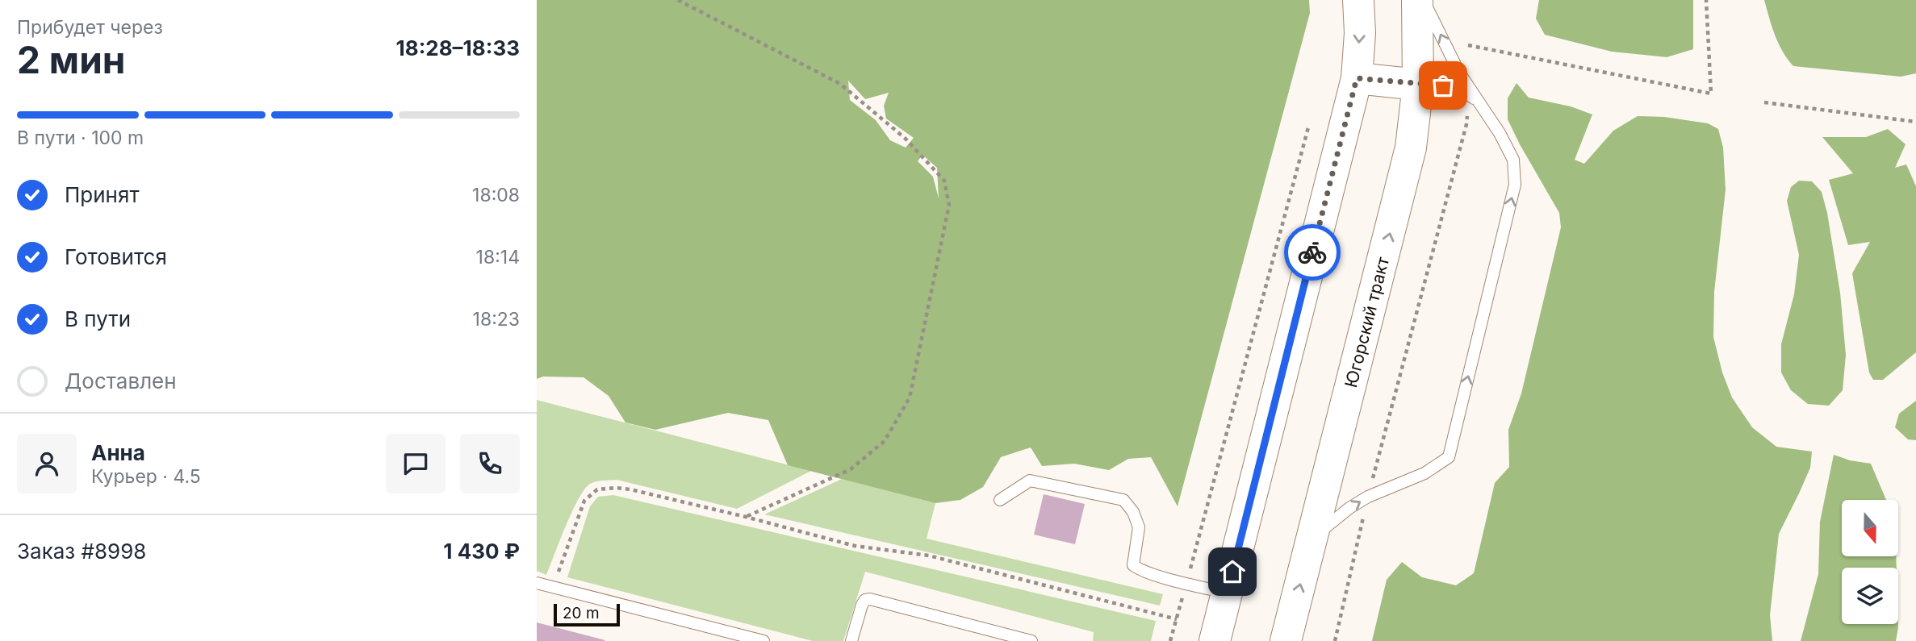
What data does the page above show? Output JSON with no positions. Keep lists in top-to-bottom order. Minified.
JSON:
{"streets":{"main road":["Югорский тракт"]},"scale_bar":"20 m","north":"bottom","page":{"heading":["2 мин","Прибудет через","18:28–18:33"],"panel":["Анна","Курьер · 4.5","Заказ #8998","1 430 ₽"],"bar":"В пути · 100 m","list":[["Принят","18:08"],["Готовится","18:14"],["В пути","18:23"],"Доставлен"],"scale":"20 m"}}
